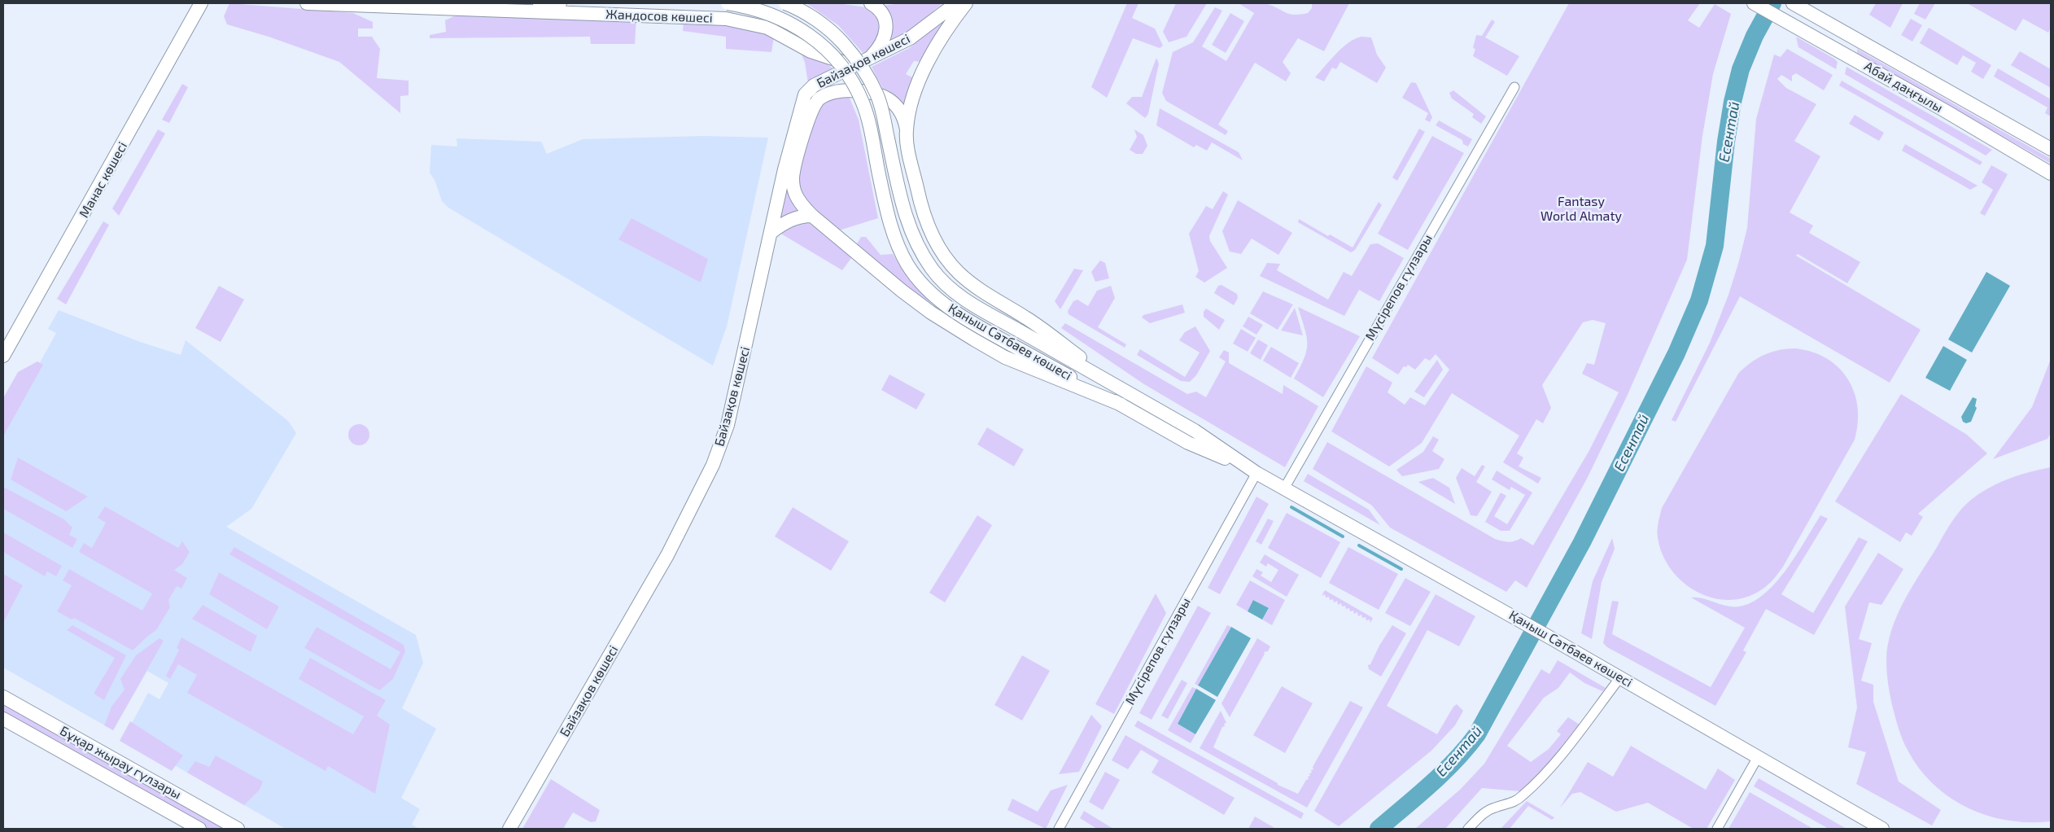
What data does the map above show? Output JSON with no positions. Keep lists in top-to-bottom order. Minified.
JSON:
{"streets":{"main road":["Жандосов көшесі","Байзақов көшесі","Абай даңғылы","Манас көшесі","Қаныш Сәтбаев көшесі","Бұқар жырау гүлзары"],"street":["Мүсірепов гүлзары"]},"crossings":[["Жандосов көшесі","Байзақов көшесі"],["Мүсірепов гүлзары","Қаныш Сәтбаев көшесі"]],"water":["Есентай"],"parks":["Fantasy World Almaty"]}
